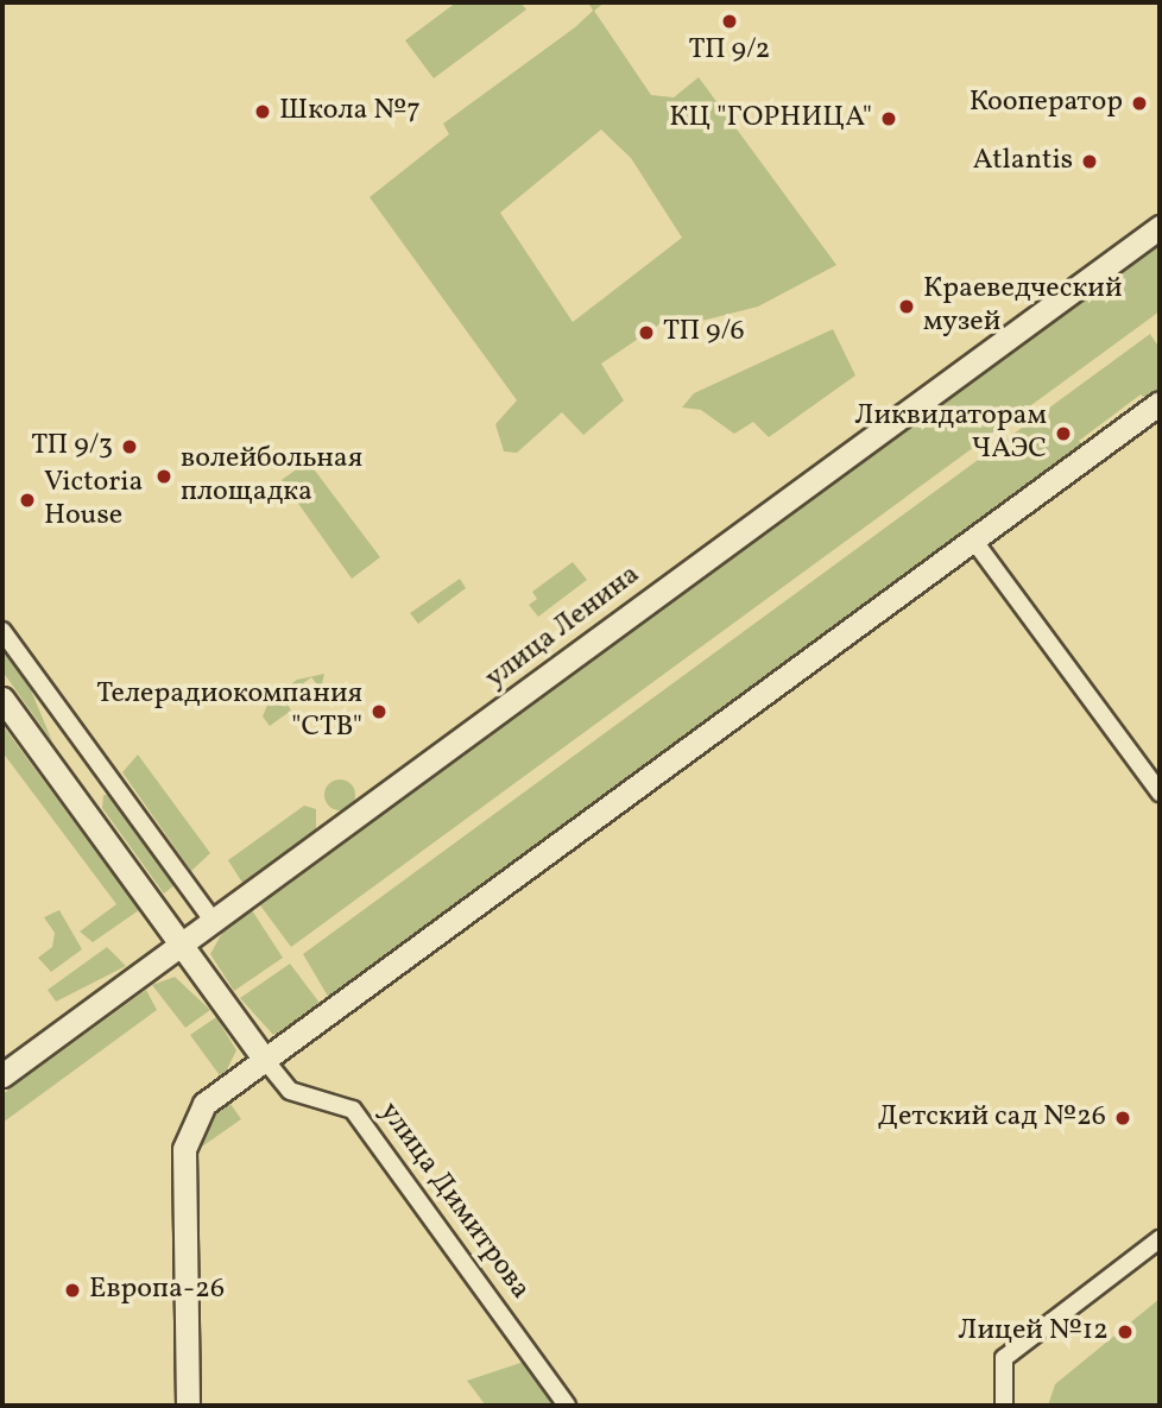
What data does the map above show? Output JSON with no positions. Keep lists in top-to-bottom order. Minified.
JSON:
{"streets":{"main road":["улица Ленина"],"street":["улица Димитрова"]},"places":["ТП 9/2","Кооператор","Школа №7","КЦ \"ГОРНИЦА\"","Atlantis","Краеведческий музей","ТП 9/6","Ликвидаторам ЧАЭС","ТП 9/3","волейбольная площадка","Victoria House","Телерадиокомпания \"СТВ\"","Детский сад №26","Европа-26","Лицей №12"]}
